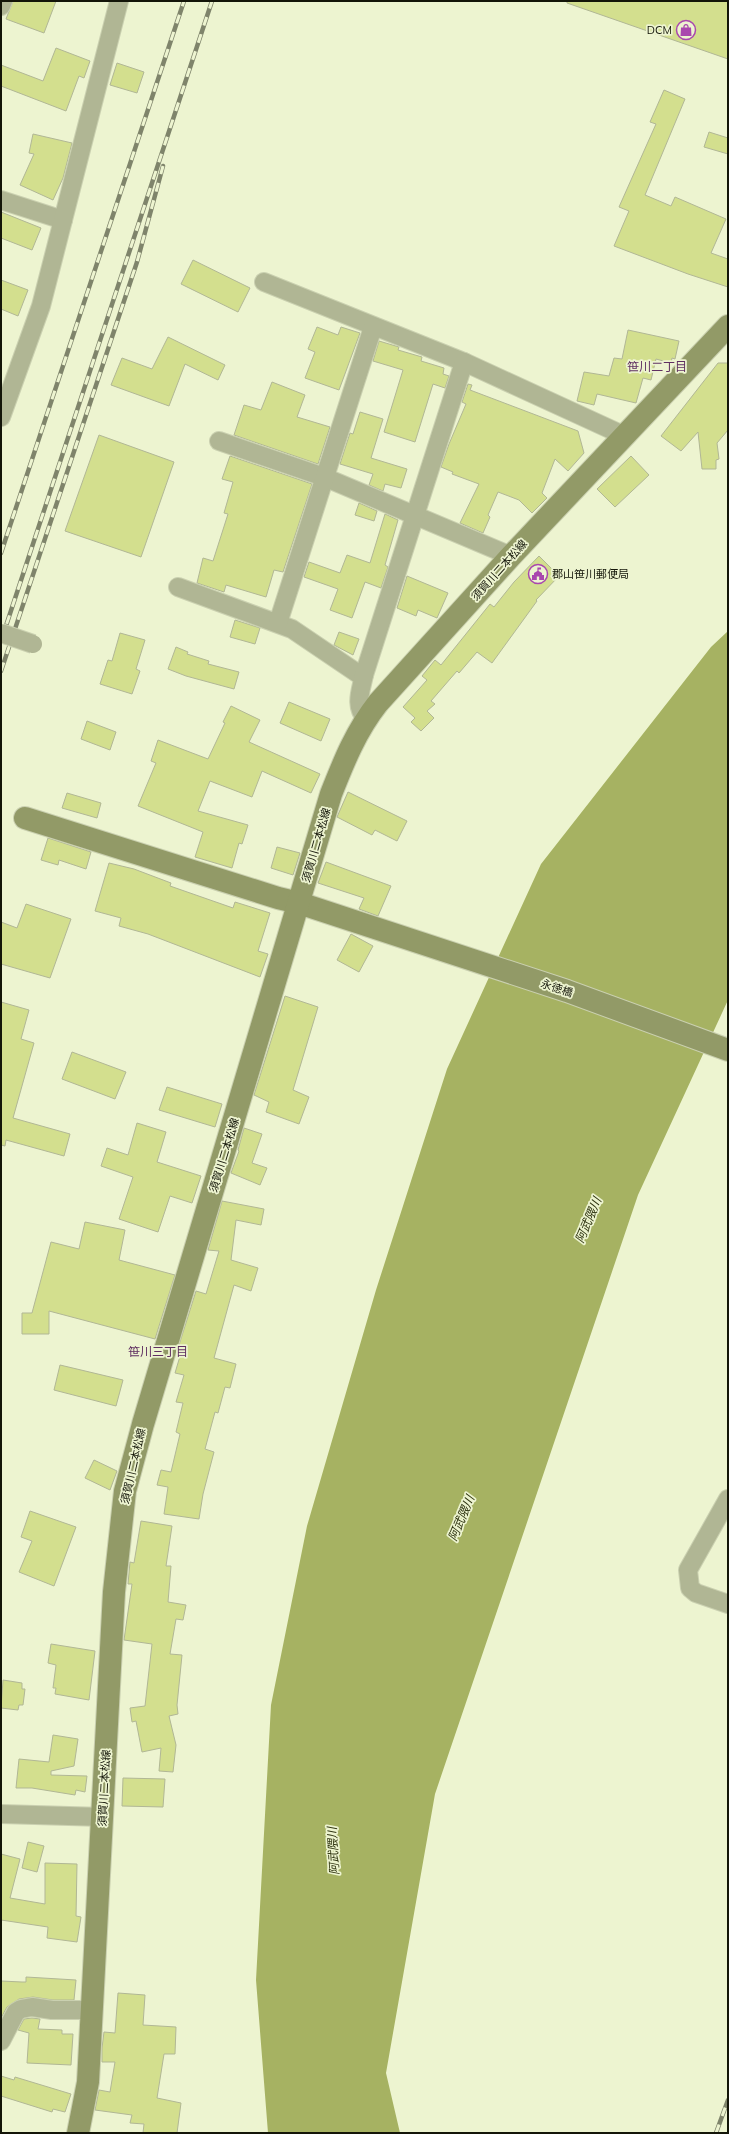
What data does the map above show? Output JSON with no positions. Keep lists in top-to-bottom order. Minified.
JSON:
{"streets":{"main road":["須賀川二本松線","永徳橋"]},"crossings":[["須賀川二本松線","永徳橋"]],"districts":["笹川二丁目","笹川三丁目"],"water":["阿武隈川"],"places":{"shop":["DCM"],"public building":["郡山笹川郵便局"]}}
